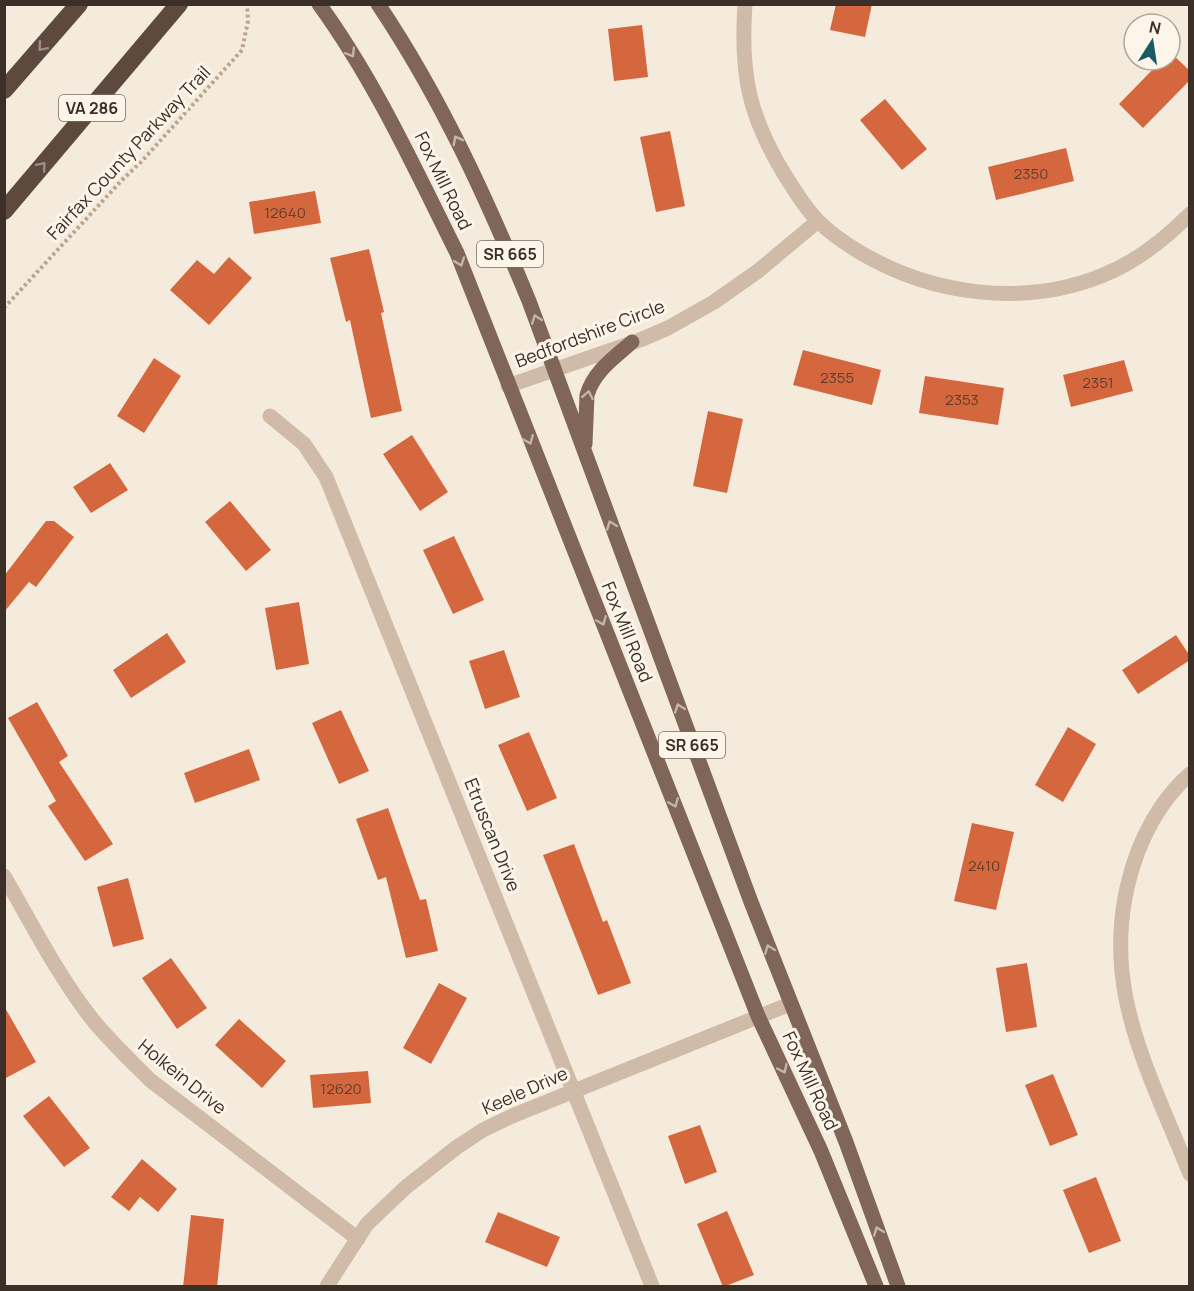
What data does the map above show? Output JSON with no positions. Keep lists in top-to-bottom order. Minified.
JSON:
{"streets":{"highway":["VA 286"],"main road":["Fox Mill Road","SR 665"],"street":["Bedfordshire Circle","Etruscan Drive","Holkein Drive","Keele Drive"],"path":["Fairfax County Parkway Trail"]},"crossings":[["Fox Mill Road","Bedfordshire Circle"],["Fox Mill Road","Keele Drive"],["Etruscan Drive","Keele Drive"],["Holkein Drive","Keele Drive"]],"house_numbers":["2350","12640","2355","2351","2353","2410","12620"],"north":"top"}
